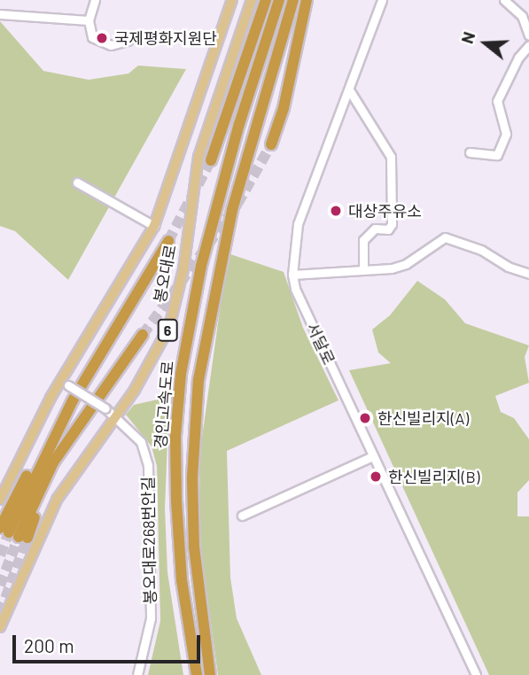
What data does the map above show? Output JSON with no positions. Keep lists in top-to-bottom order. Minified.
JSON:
{"streets":{"highway":["봉오대로","경인고속도로"],"main road":["6"],"street":["서달로","봉오대로268번안길"]},"crossings":[["봉오대로","봉오대로268번안길"]],"places":["국제평화지원단","대상주유소","한신빌리지(A)","한신빌리지(B)"],"scale_bar":"200 m","north":"left"}
